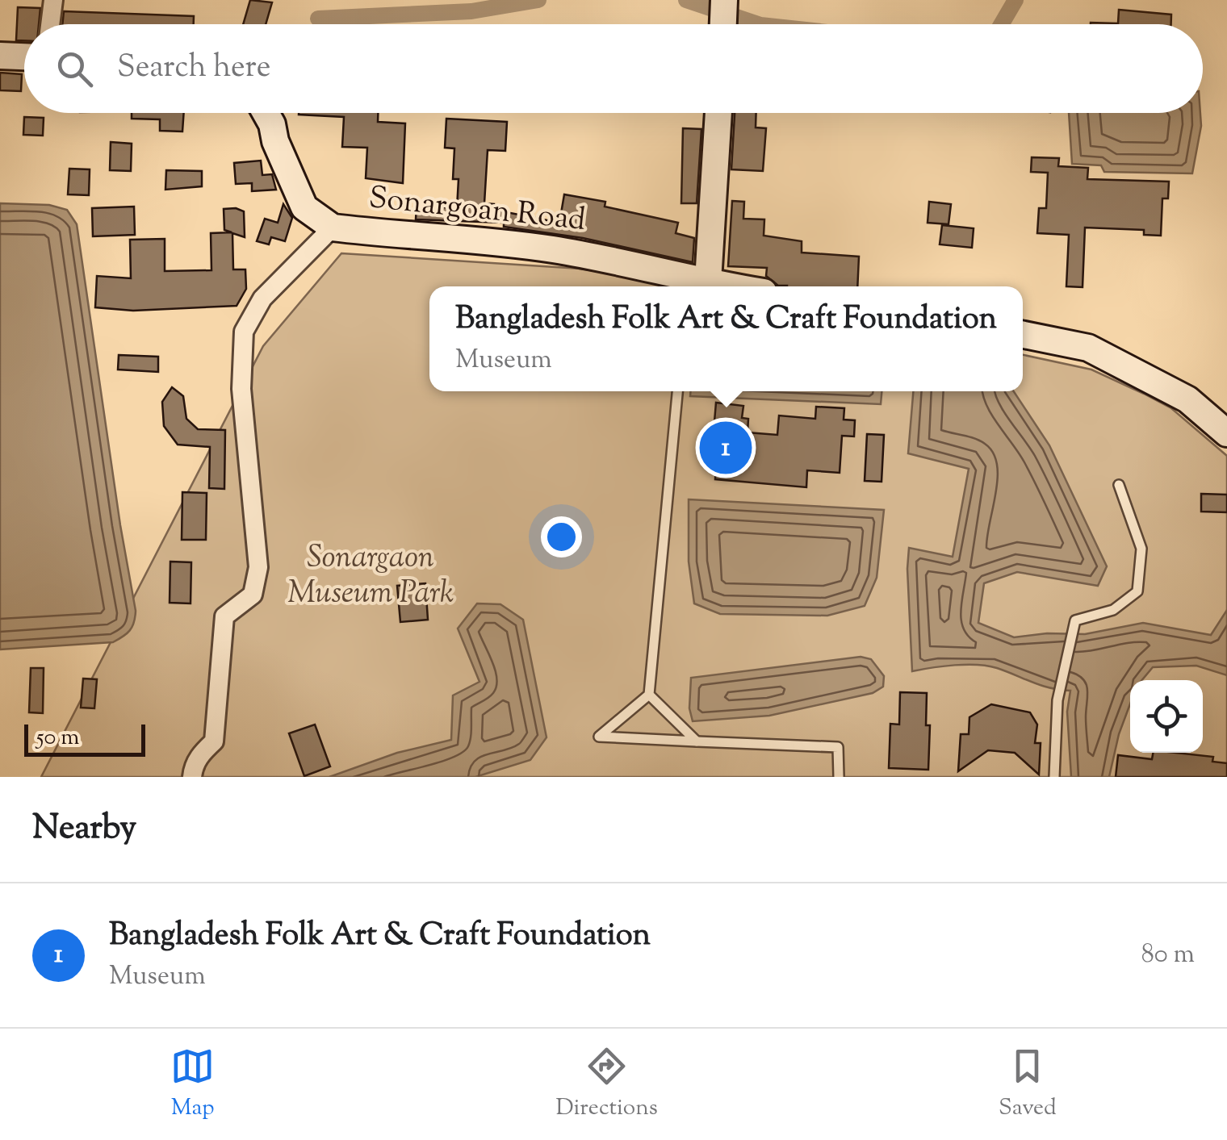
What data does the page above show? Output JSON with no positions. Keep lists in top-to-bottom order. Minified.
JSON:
{"streets":{"main road":["Sonargoan Road"]},"parks":["Sonargaon Museum Park"],"scale_bar":"50 m","page":{"search":"Search here","popup":["Bangladesh Folk Art & Craft Foundation","Museum"],"pins":"1","scale":"50 m","heading":"Nearby","list":[{"mark":"1","name":"Bangladesh Folk Art & Craft Foundation","note":"Museum","value":"80 m"}],"nav":["Map","Directions","Saved"]}}
